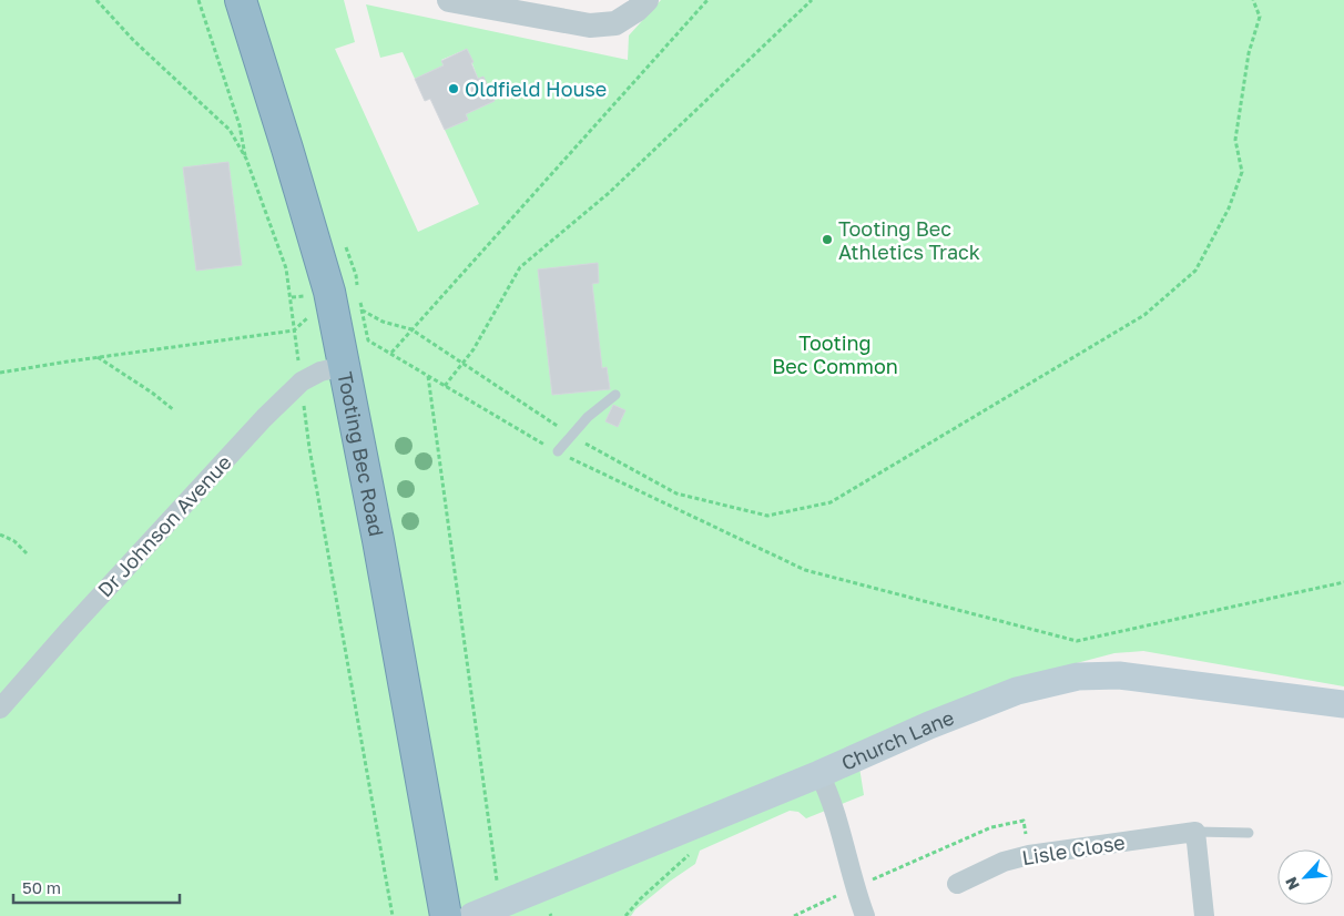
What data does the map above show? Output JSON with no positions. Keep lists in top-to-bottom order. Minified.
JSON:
{"streets":{"highway":["Tooting Bec Road"],"main road":["Church Lane"],"street":["Dr Johnson Avenue","Lisle Close"]},"crossings":[["Tooting Bec Road","Dr Johnson Avenue"]],"parks":["Tooting Bec Common"],"places":["Oldfield House","Tooting Bec Athletics Track"],"scale_bar":"50 m","north":"bottom left"}
